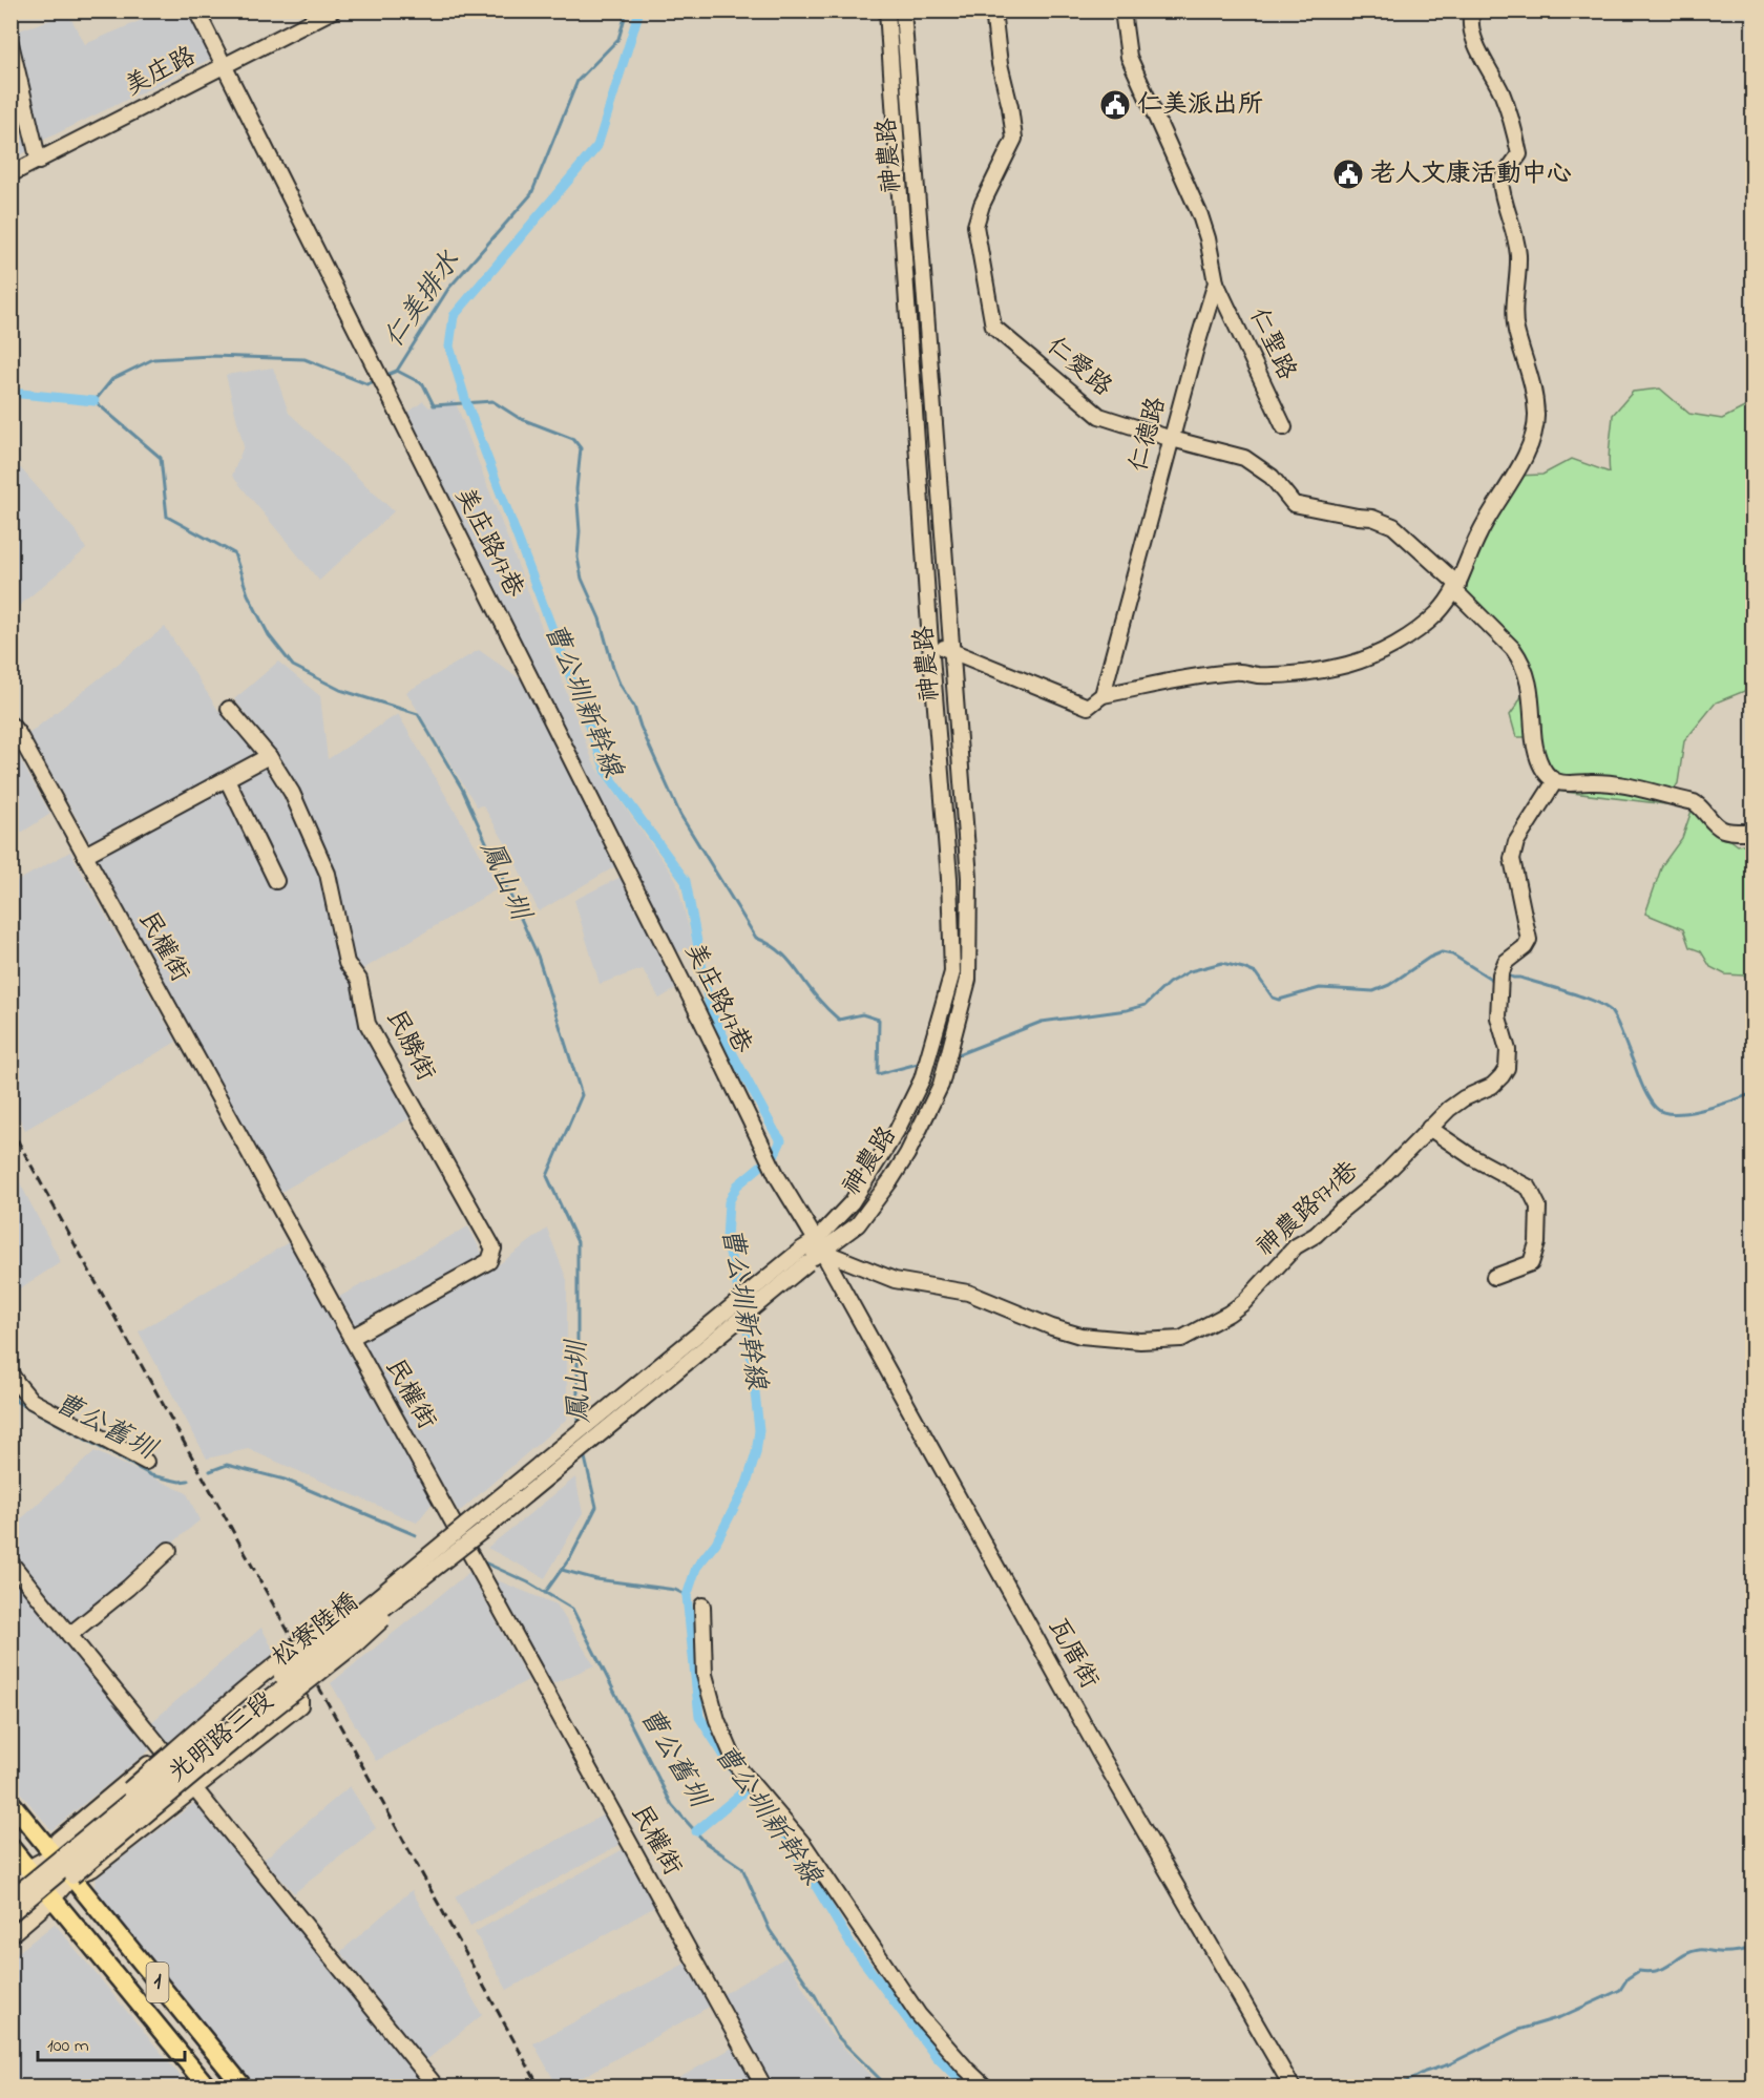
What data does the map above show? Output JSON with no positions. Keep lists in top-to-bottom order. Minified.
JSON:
{"streets":{"main road":["1"],"street":["美庄路","神農路","仁聖路","仁愛路","仁德路","美庄路17巷","民權街","民勝街","神農路971巷","松寮陸橋","瓦厝街","光明路三段"]},"crossings":[["美庄路","美庄路17巷"],["神農路","美庄路17巷"],["神農路","神農路971巷"],["神農路","松寮陸橋"],["神農路","瓦厝街"],["仁聖路","仁德路"],["仁愛路","仁德路"],["仁愛路","神農路971巷"],["美庄路17巷","神農路971巷"],["美庄路17巷","瓦厝街"],["民權街","民勝街"],["神農路971巷","瓦厝街"],["松寮陸橋","光明路三段"],["松寮陸橋","1"],["光明路三段","1"]],"water":["仁美排水","曹公圳新幹線","鳳山圳","曹公舊圳"],"places":{"public building":["仁美派出所","老人文康活動中心"]},"scale_bar":"100 m"}
